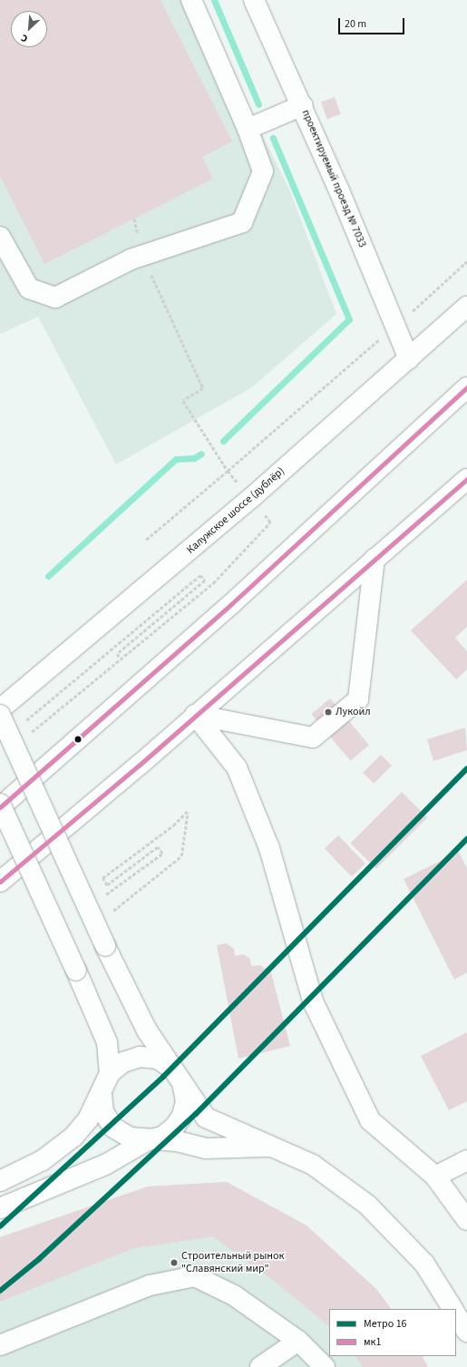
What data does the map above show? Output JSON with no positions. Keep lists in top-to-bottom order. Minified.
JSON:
{"streets":{"main road":["проектируемый проезд № 7033","Калужское шоссе (дублёр)"]},"crossings":[["проектируемый проезд № 7033","Калужское шоссе (дублёр)"]],"places":["Лукойл","Строительный рынок \"Славянский мир\""],"lines":["transit line мк1","metro line 16"],"legend":["Метро 16","мк1"],"scale_bar":"20 m","north":"bottom left"}
